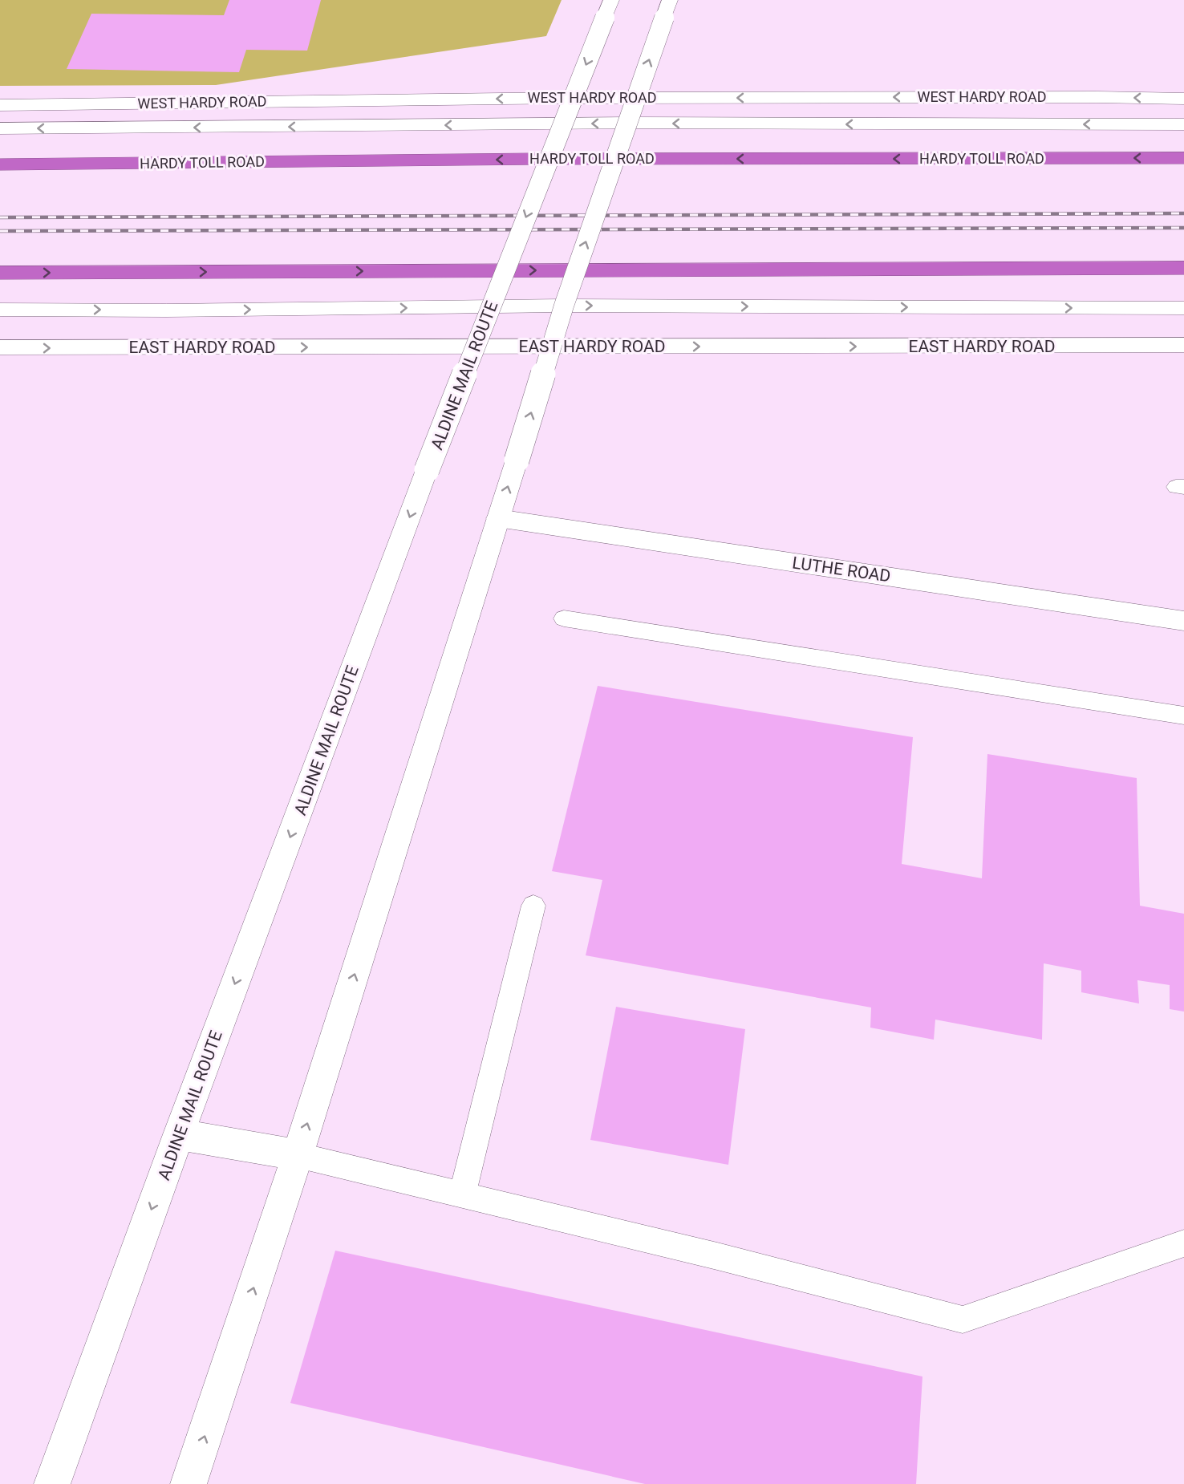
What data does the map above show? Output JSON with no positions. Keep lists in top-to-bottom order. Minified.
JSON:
{"streets":{"highway":["HARDY TOLL ROAD"],"main road":["WEST HARDY ROAD","EAST HARDY ROAD","ALDINE MAIL ROUTE","LUTHE ROAD"]}}
